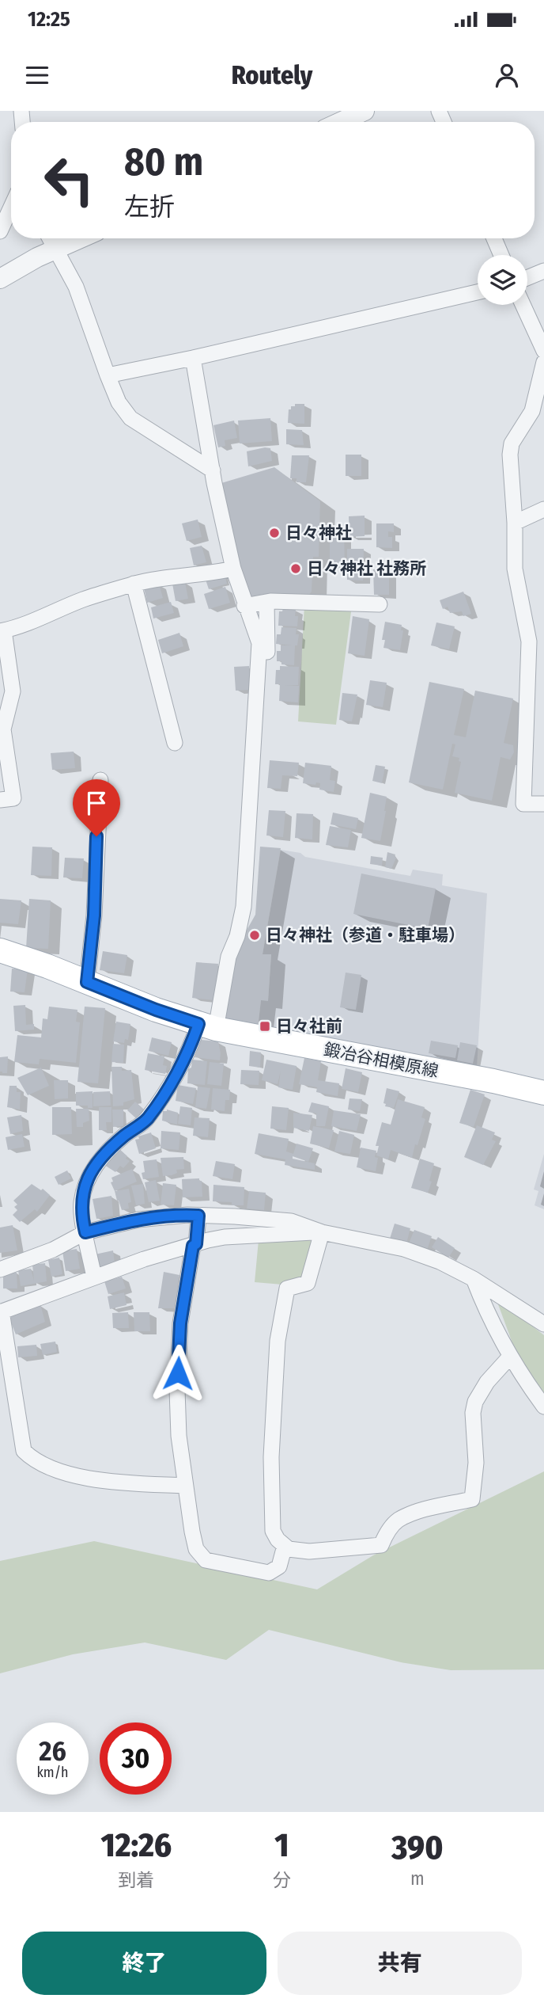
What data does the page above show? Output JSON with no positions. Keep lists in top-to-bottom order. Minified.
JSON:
{"streets":{"main road":["鍛冶谷相模原線"]},"places":{"other":["日々神社","日々神社 社務所","日々神社（参道・駐車場）"],"transit":["日々社前"]},"page":{"status":"12:25","header":"Routely","turn":["80 m","左折"],"speed":"26 km/h","limit":"30","eta":["12:26","到着","1","分","390","m"],"buttons":["終了","共有"]}}
